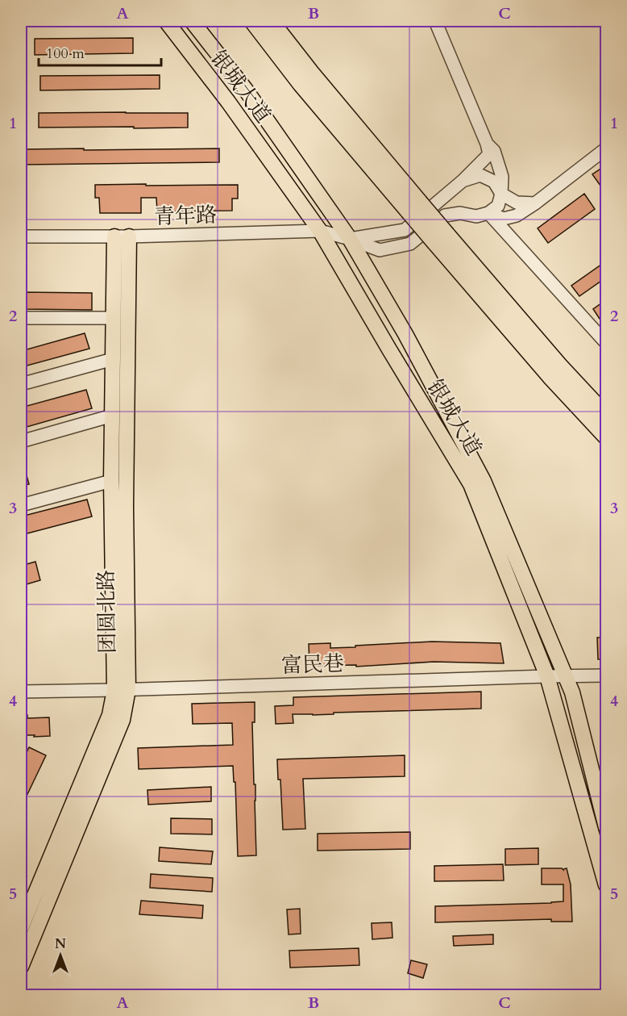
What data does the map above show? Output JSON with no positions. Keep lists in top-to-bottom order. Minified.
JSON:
{"streets":{"main road":["银城大道","团圆北路"],"street":["青年路","富民巷"]},"crossings":[["银城大道","青年路"],["银城大道","富民巷"],["青年路","团圆北路"],["团圆北路","富民巷"]],"scale_bar":"100 m","north":"top","grid":{"columns":["A","B","C"],"rows":["1","2","3","4","5"]}}
